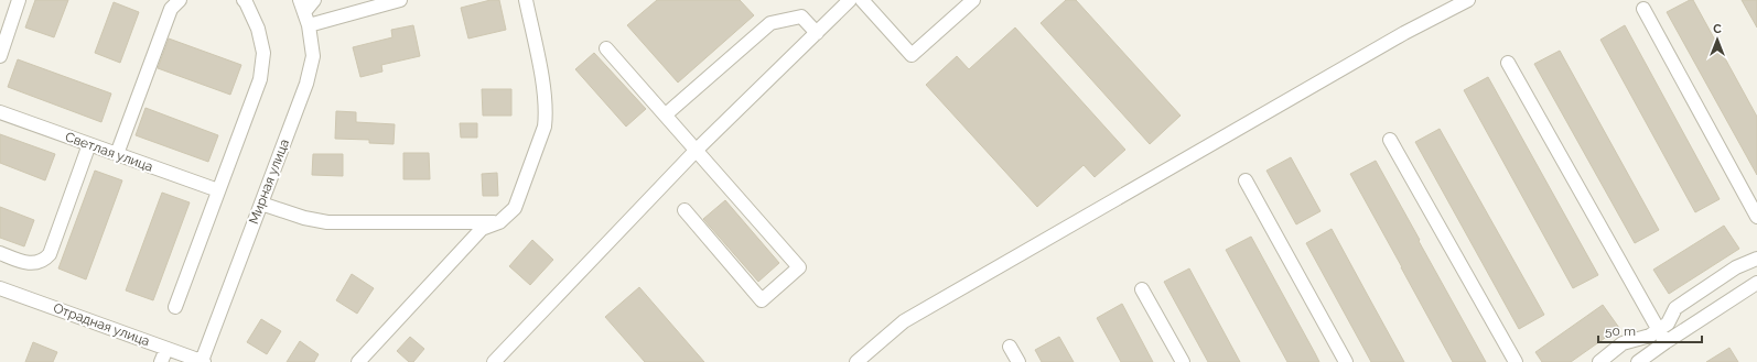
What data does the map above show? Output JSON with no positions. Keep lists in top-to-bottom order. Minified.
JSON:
{"streets":{"street":["Светлая улица","Мирная улица","Отрадная улица"]},"crossings":[["Мирная улица","Отрадная улица"]],"scale_bar":"50 m","north":"top"}
